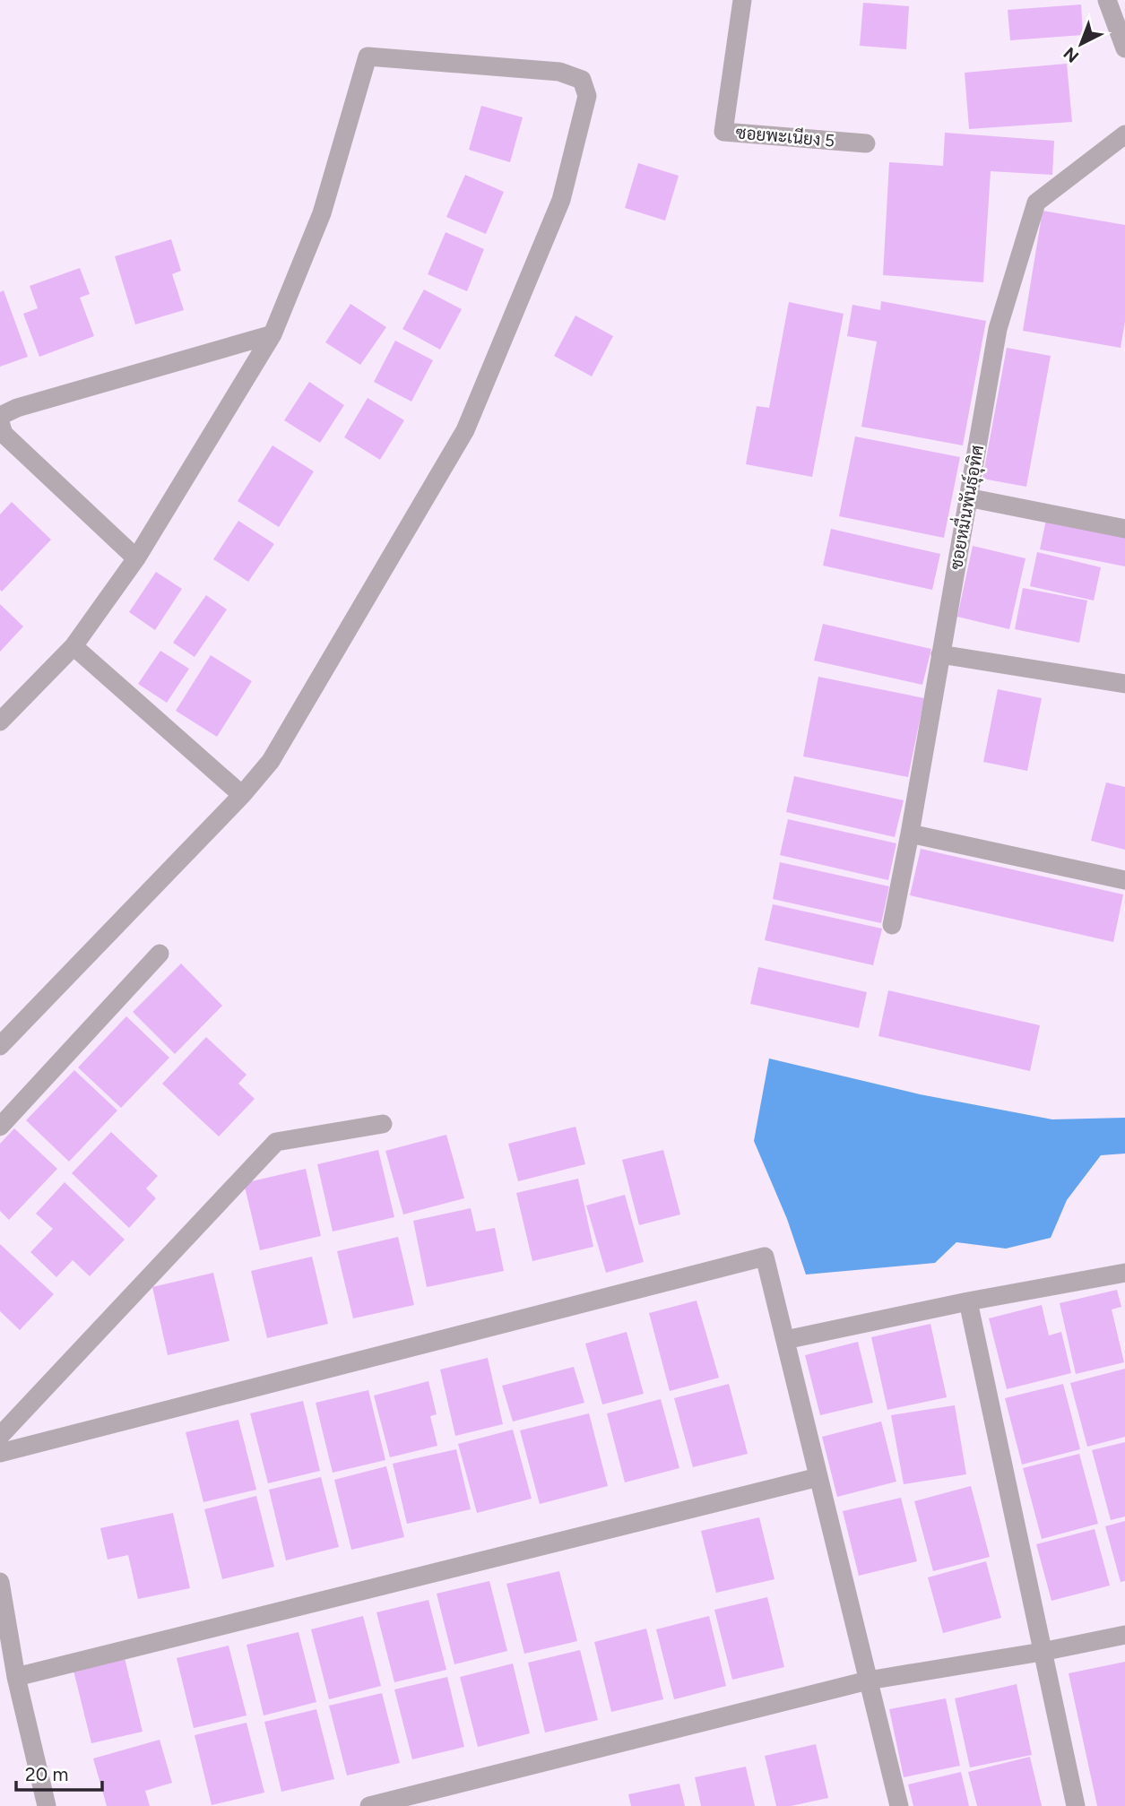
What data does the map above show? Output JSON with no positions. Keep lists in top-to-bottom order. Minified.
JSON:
{"streets":{"street":["ซอยพะเนียง 5","ซอยหมื่นพันธุ์อุทิศ"]},"scale_bar":"20 m","north":"bottom left"}
